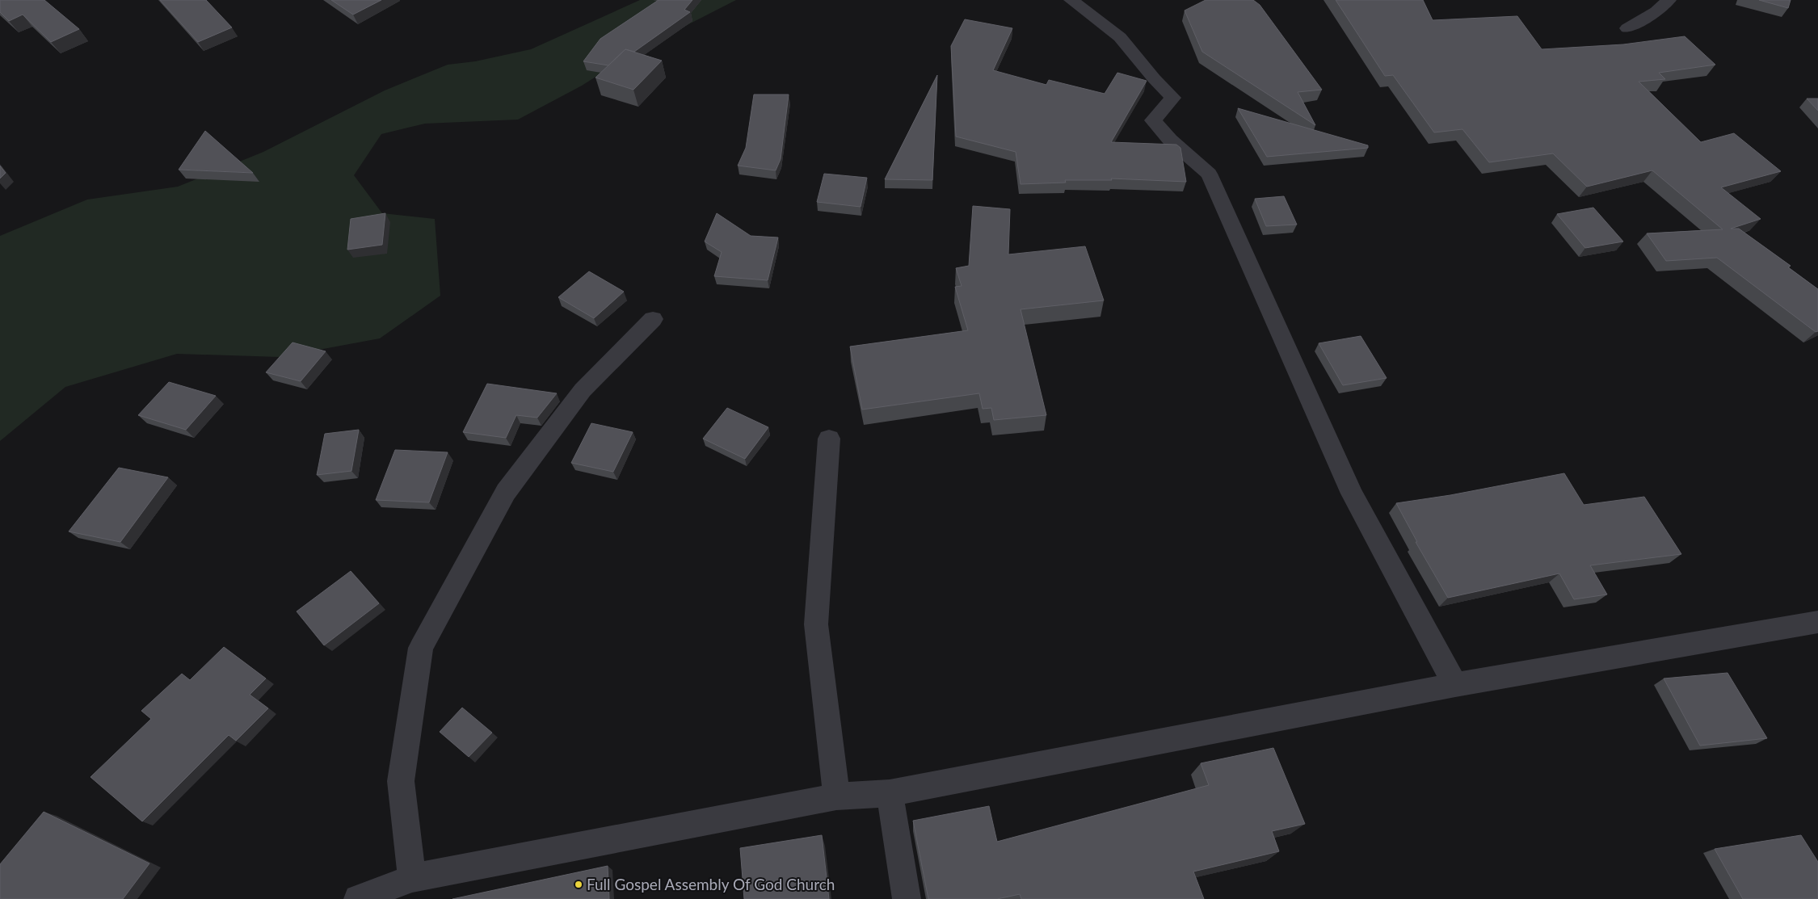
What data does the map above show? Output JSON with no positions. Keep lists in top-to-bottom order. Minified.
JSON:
{"places":["Full Gospel Assembly Of God Church"]}
